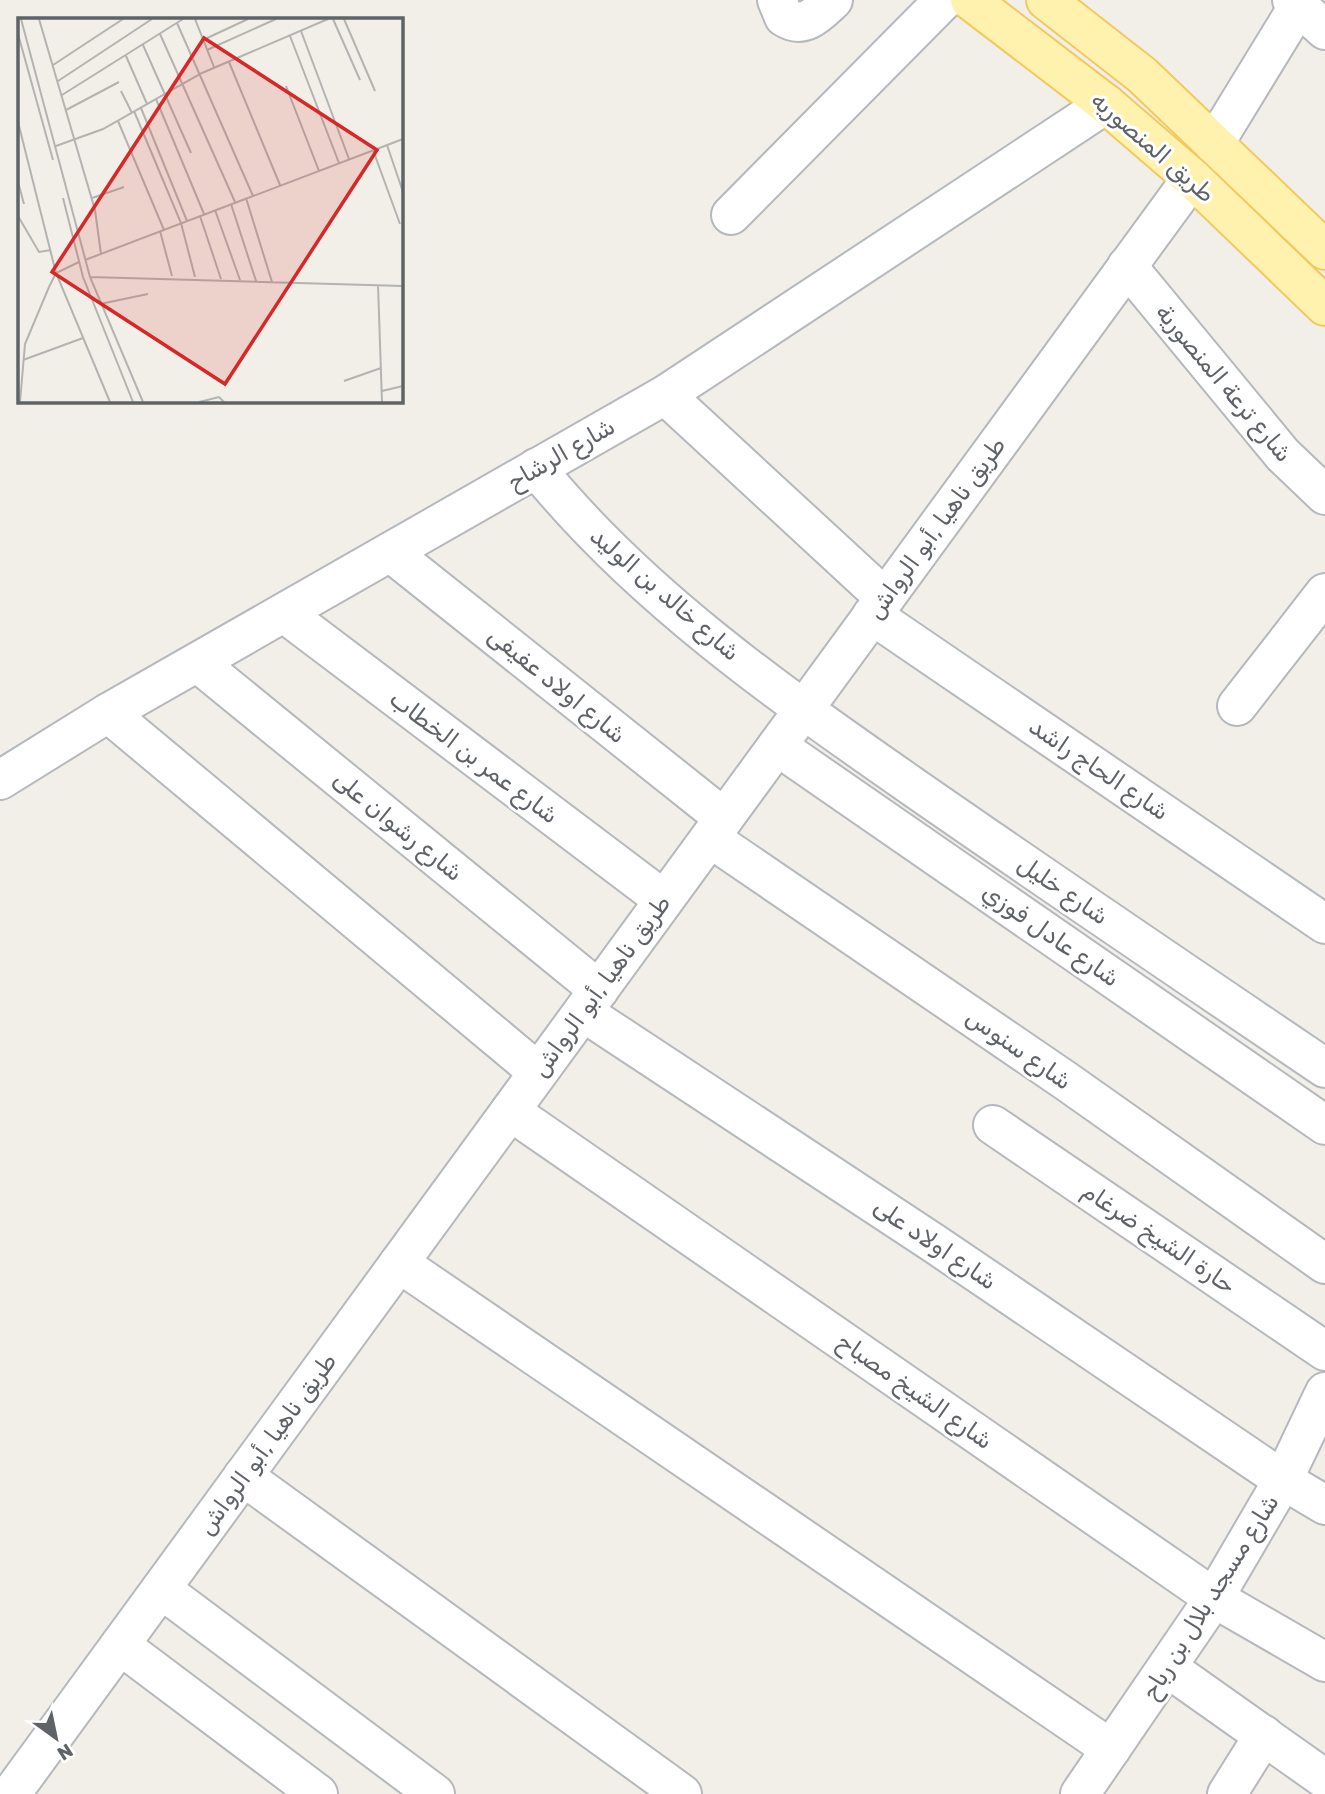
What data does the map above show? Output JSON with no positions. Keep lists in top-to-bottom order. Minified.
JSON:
{"streets":{"main road":["طريق المنصوريه"],"street":["شارع ترعة المنصورية","شارع الرشاح","طريق ناهيا ,أبو الرواش","شارع خالد بن الوليد","شارع اولاد عفيفى","شارع عمر بن الخطاب","شارع الحاج راشد","شارع رشوان على","شارع خليل","شارع عادل فوزي","شارع سنوس","حارة الشيخ ضرغام","شارع اولاد على","شارع الشيخ مصباح","شارع مسجد بلال بن رباح"]},"crossings":[["طريق المنصوريه","شارع الرشاح"],["طريق المنصوريه","طريق ناهيا ,أبو الرواش"],["شارع ترعة المنصورية","طريق ناهيا ,أبو الرواش"],["شارع الرشاح","شارع خالد بن الوليد"],["شارع الرشاح","شارع اولاد عفيفى"],["شارع الرشاح","شارع عمر بن الخطاب"],["شارع الرشاح","شارع الحاج راشد"],["شارع الرشاح","شارع رشوان على"],["طريق ناهيا ,أبو الرواش","شارع خالد بن الوليد"],["طريق ناهيا ,أبو الرواش","شارع اولاد عفيفى"],["طريق ناهيا ,أبو الرواش","شارع عمر بن الخطاب"],["طريق ناهيا ,أبو الرواش","شارع الحاج راشد"],["طريق ناهيا ,أبو الرواش","شارع رشوان على"],["طريق ناهيا ,أبو الرواش","شارع خليل"],["طريق ناهيا ,أبو الرواش","شارع عادل فوزي"],["طريق ناهيا ,أبو الرواش","شارع سنوس"],["طريق ناهيا ,أبو الرواش","شارع اولاد على"],["طريق ناهيا ,أبو الرواش","شارع الشيخ مصباح"],["شارع خالد بن الوليد","شارع خليل"],["شارع اولاد عفيفى","شارع سنوس"],["شارع رشوان على","شارع اولاد على"],["شارع اولاد على","شارع مسجد بلال بن رباح"],["شارع الشيخ مصباح","شارع مسجد بلال بن رباح"]],"north":"bottom right"}
